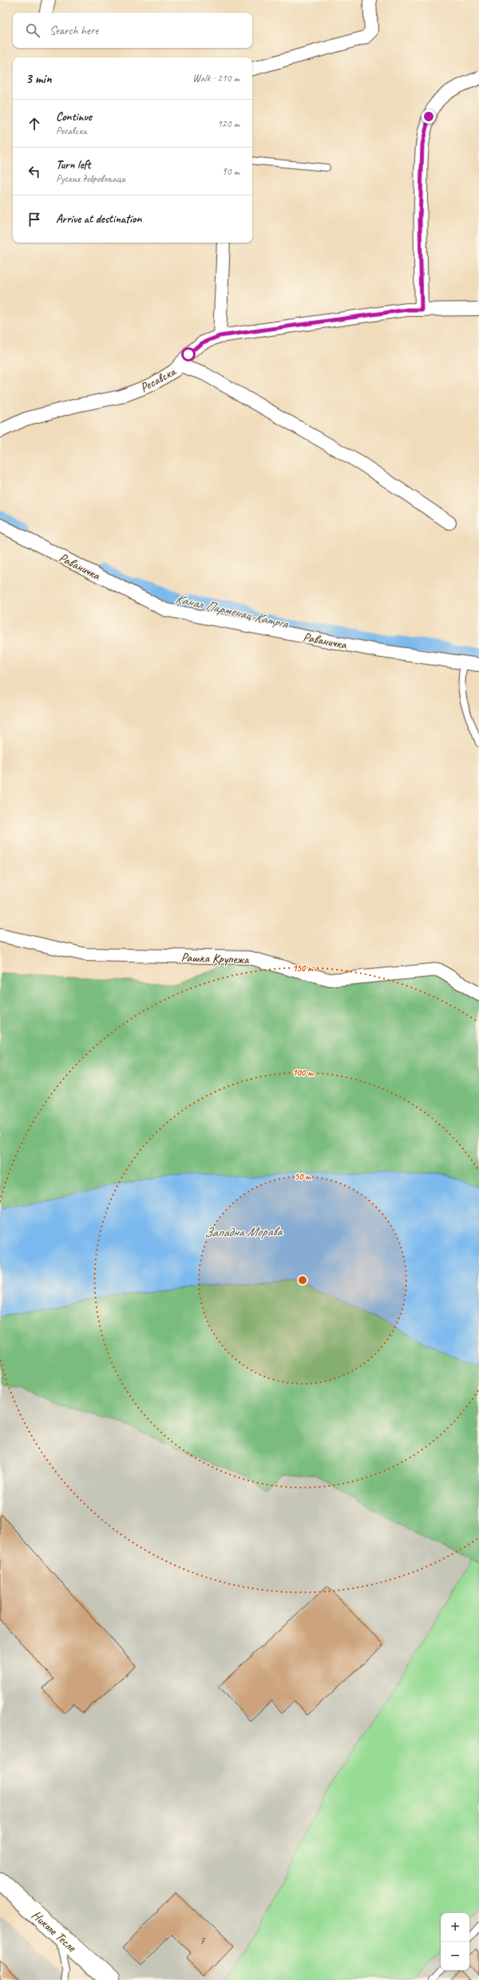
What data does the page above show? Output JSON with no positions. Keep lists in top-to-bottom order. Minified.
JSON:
{"streets":{"street":["Ресавска","Раваничка","Рашка Крупежа","Николе Тесле"]},"water":["Канал Парменац-Катрга","Западна Морава"],"house_numbers":["7"],"page":{"search":"Search here","heading":["3 min","Walk · 210 m"],"list":[["Continue","Ресавска","120 m"],["Turn left","Руских добровољаца","90 m"],"Arrive at destination"],"map_buttons":["+","−"]},"rings":["150 m","100 m","50 m"]}
